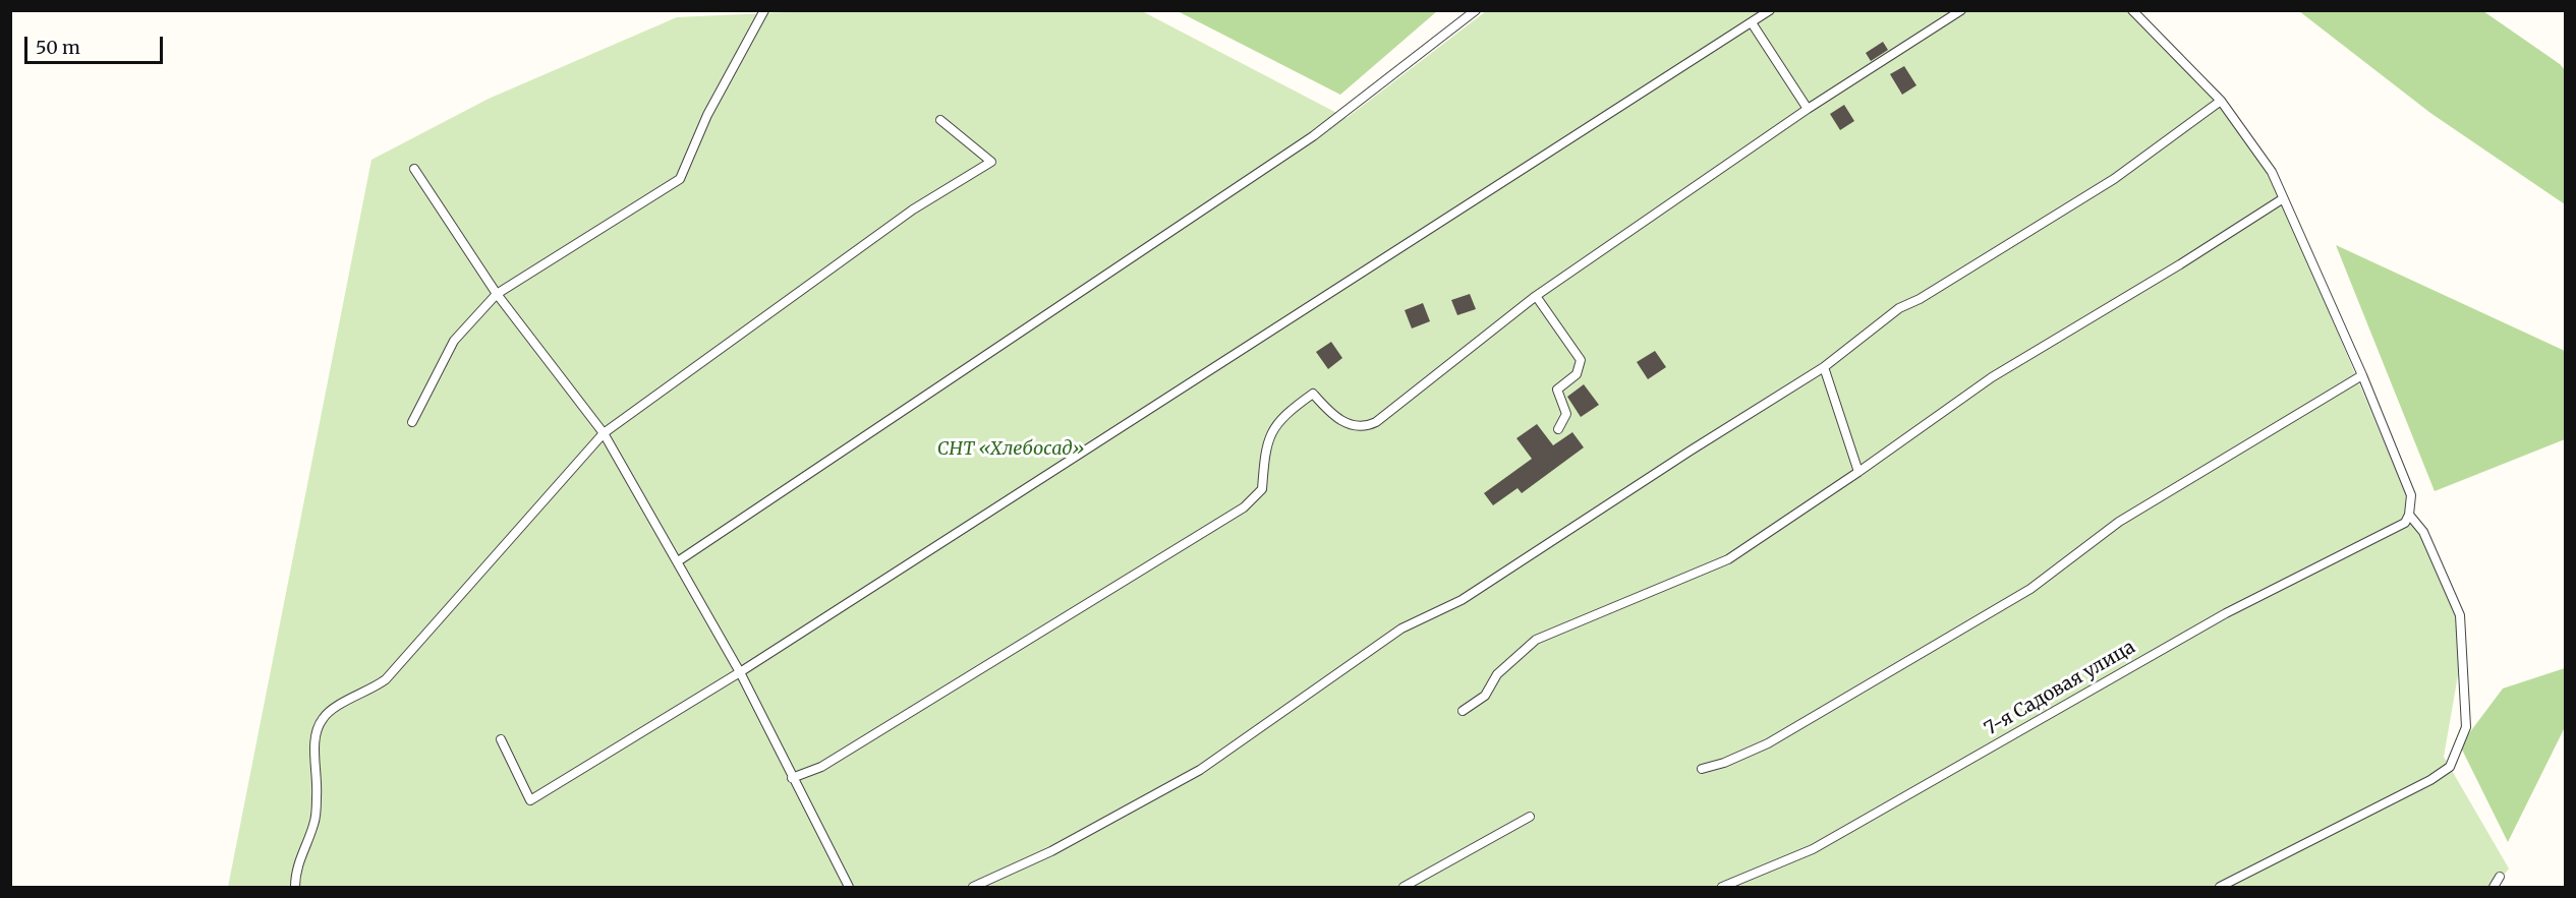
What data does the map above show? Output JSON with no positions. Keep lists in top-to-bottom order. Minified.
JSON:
{"streets":{"lane":["7-я Садовая улица"]},"parks":["СНТ «Хлебосад»"],"scale_bar":"50 m"}
